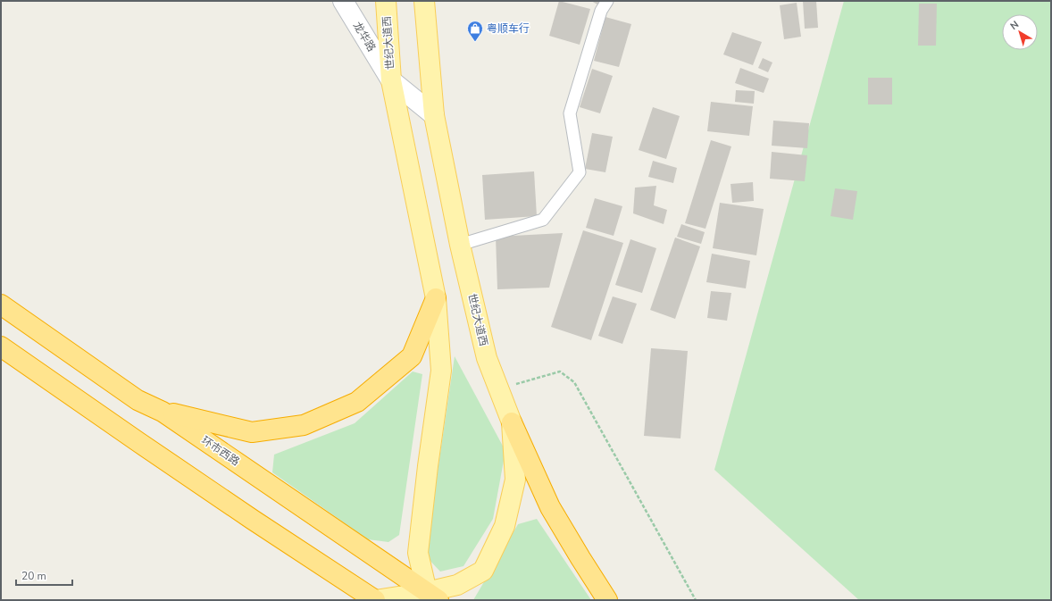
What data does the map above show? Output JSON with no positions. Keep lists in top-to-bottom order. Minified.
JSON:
{"streets":{"highway":["环市西路"],"main road":["世纪大道西"],"street":["龙华路"]},"crossings":[["龙华路","世纪大道西"],["世纪大道西","环市西路"]],"places":{"shop":["粤顺车行"]},"scale_bar":"20 m","north":"top left"}
